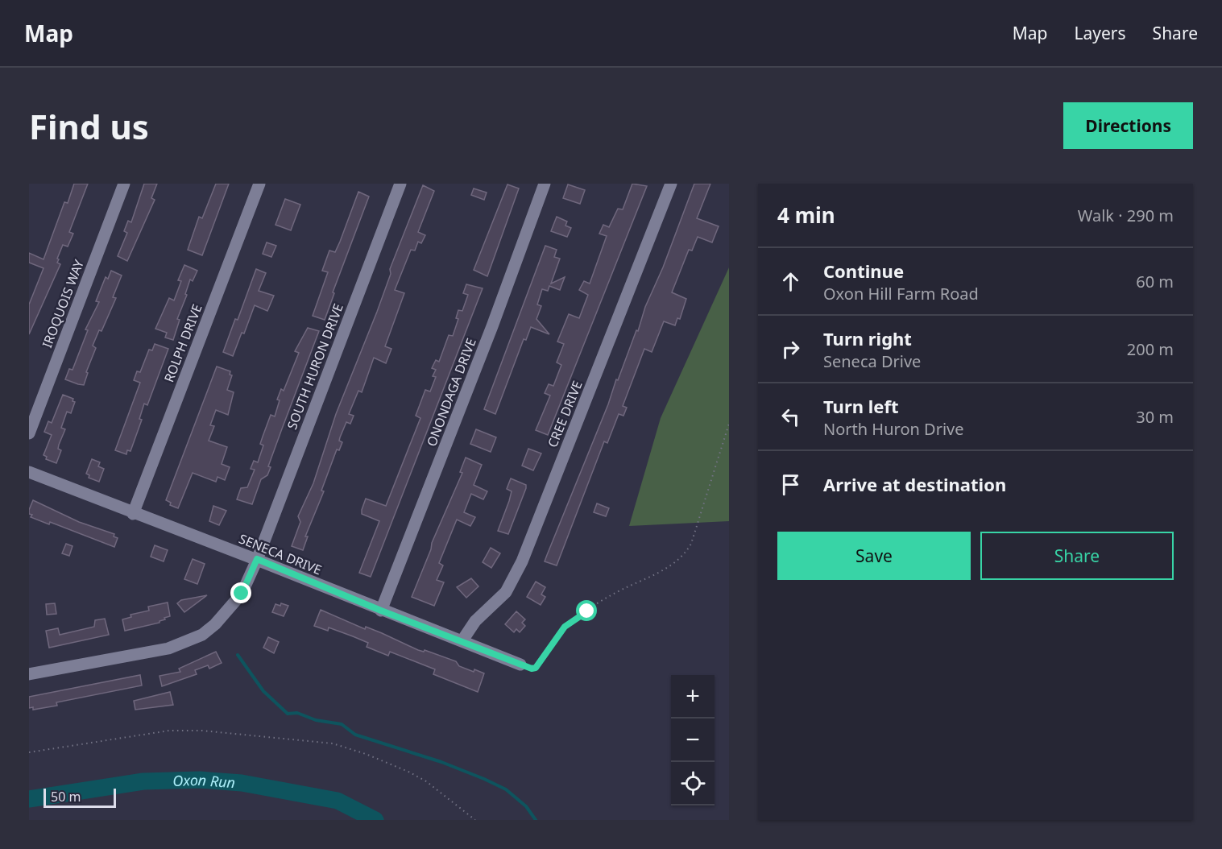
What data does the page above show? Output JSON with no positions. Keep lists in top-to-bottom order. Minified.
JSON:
{"streets":{"street":["IROQUOIS WAY","ROLPH DRIVE","SOUTH HURON DRIVE","ONONDAGA DRIVE","CREE DRIVE","SENECA DRIVE"]},"crossings":[["ROLPH DRIVE","SENECA DRIVE"],["SOUTH HURON DRIVE","SENECA DRIVE"],["ONONDAGA DRIVE","SENECA DRIVE"],["CREE DRIVE","SENECA DRIVE"]],"water":["Oxon Run"],"scale_bar":"50 m","page":{"header":"Map","nav":["Map","Layers","Share"],"buttons":["Directions",["Save","Share"]],"title":"Find us","heading":["4 min","Walk · 290 m"],"list":[["Continue","Oxon Hill Farm Road","60 m"],["Turn right","Seneca Drive","200 m"],["Turn left","North Huron Drive","30 m"],"Arrive at destination"],"map_buttons":["+","−"],"scale":"50 m"}}
